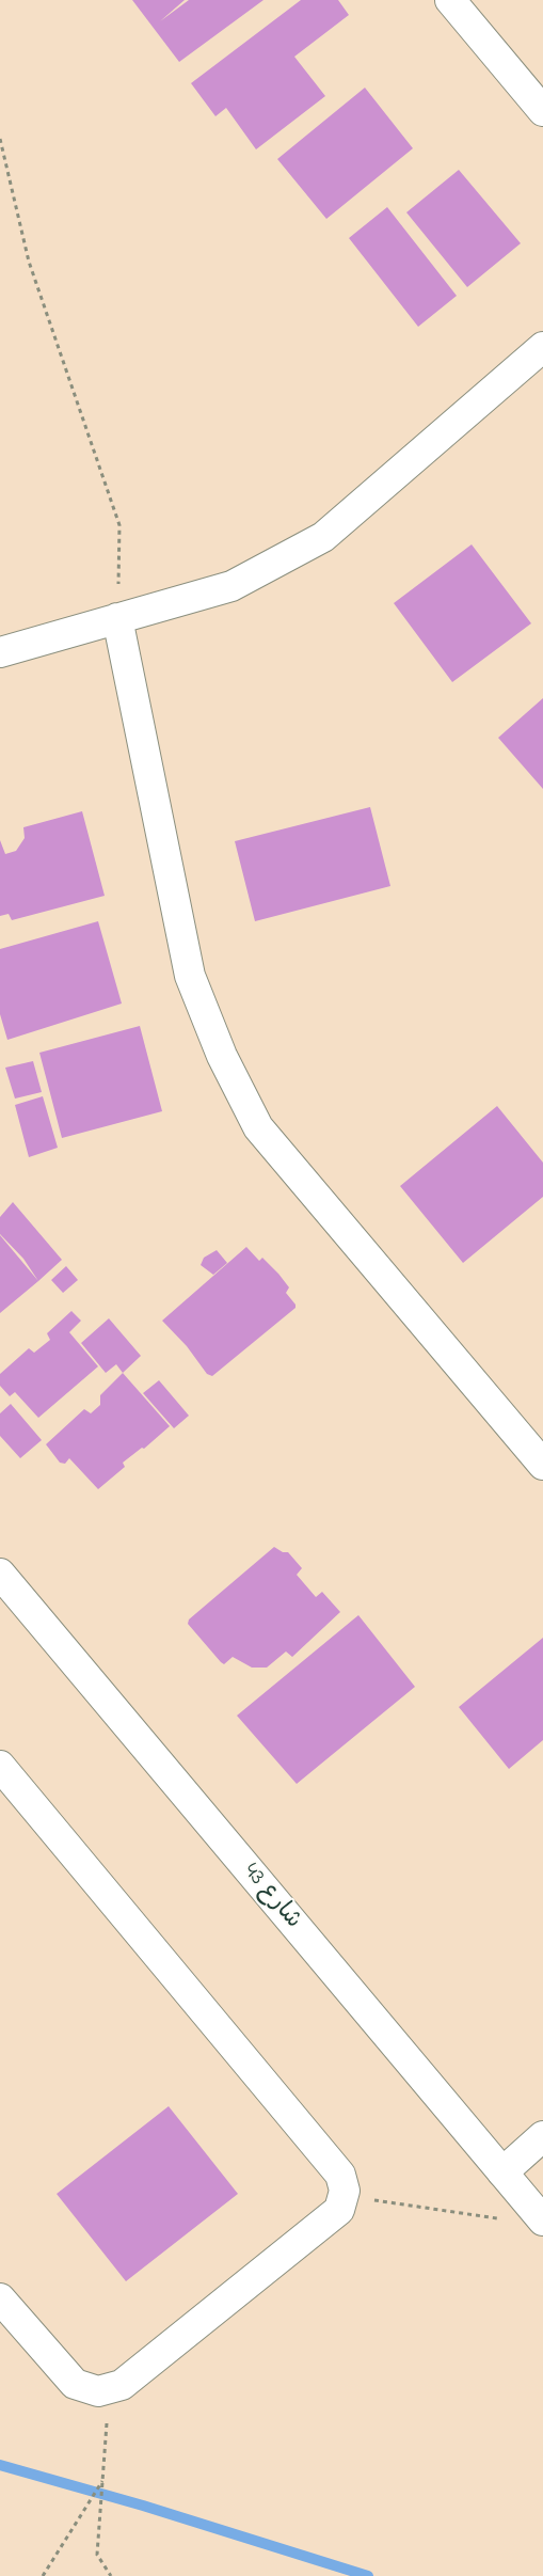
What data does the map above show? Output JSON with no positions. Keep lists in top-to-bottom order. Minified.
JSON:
{"streets":{"street":["شارع 43"]}}
